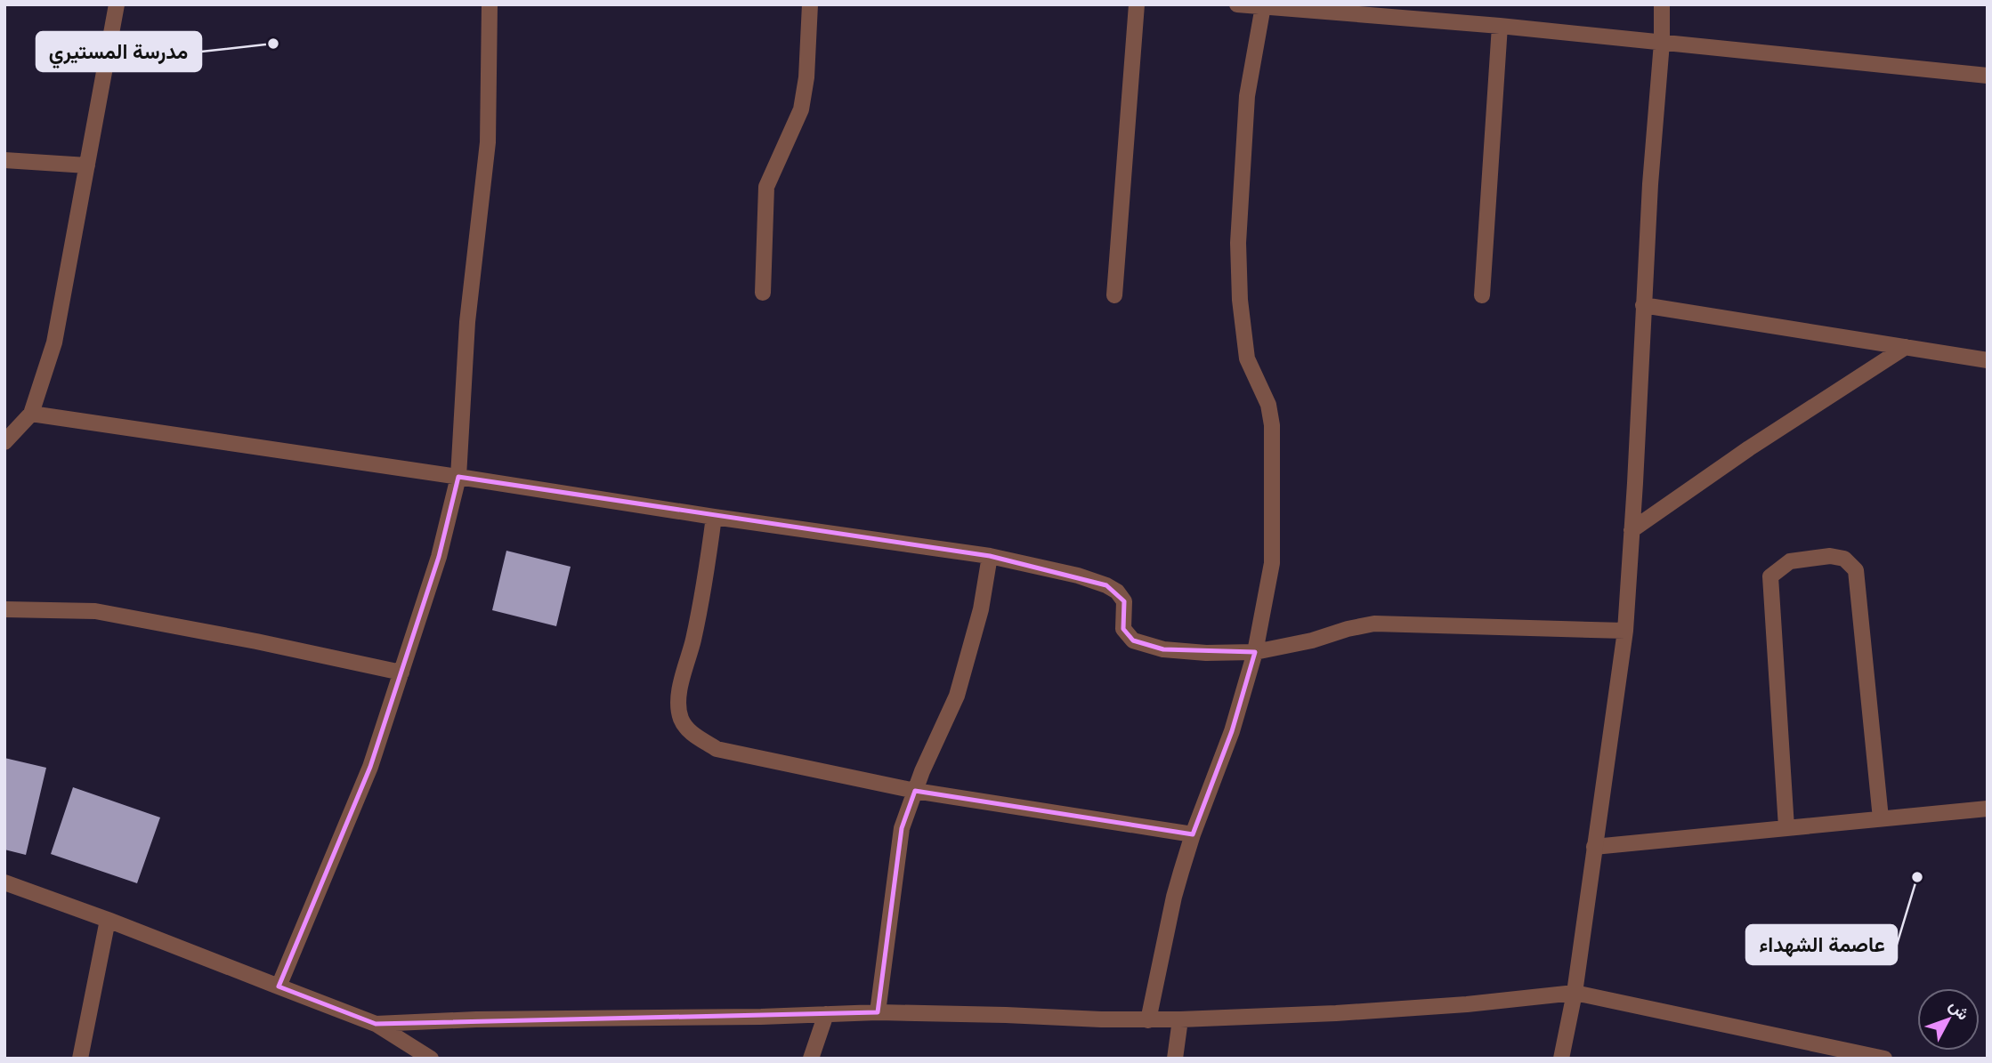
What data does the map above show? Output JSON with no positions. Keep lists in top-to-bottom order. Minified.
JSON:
{"places":["مدرسة المستيري","عاصمة الشهداء"],"north":"top right"}
